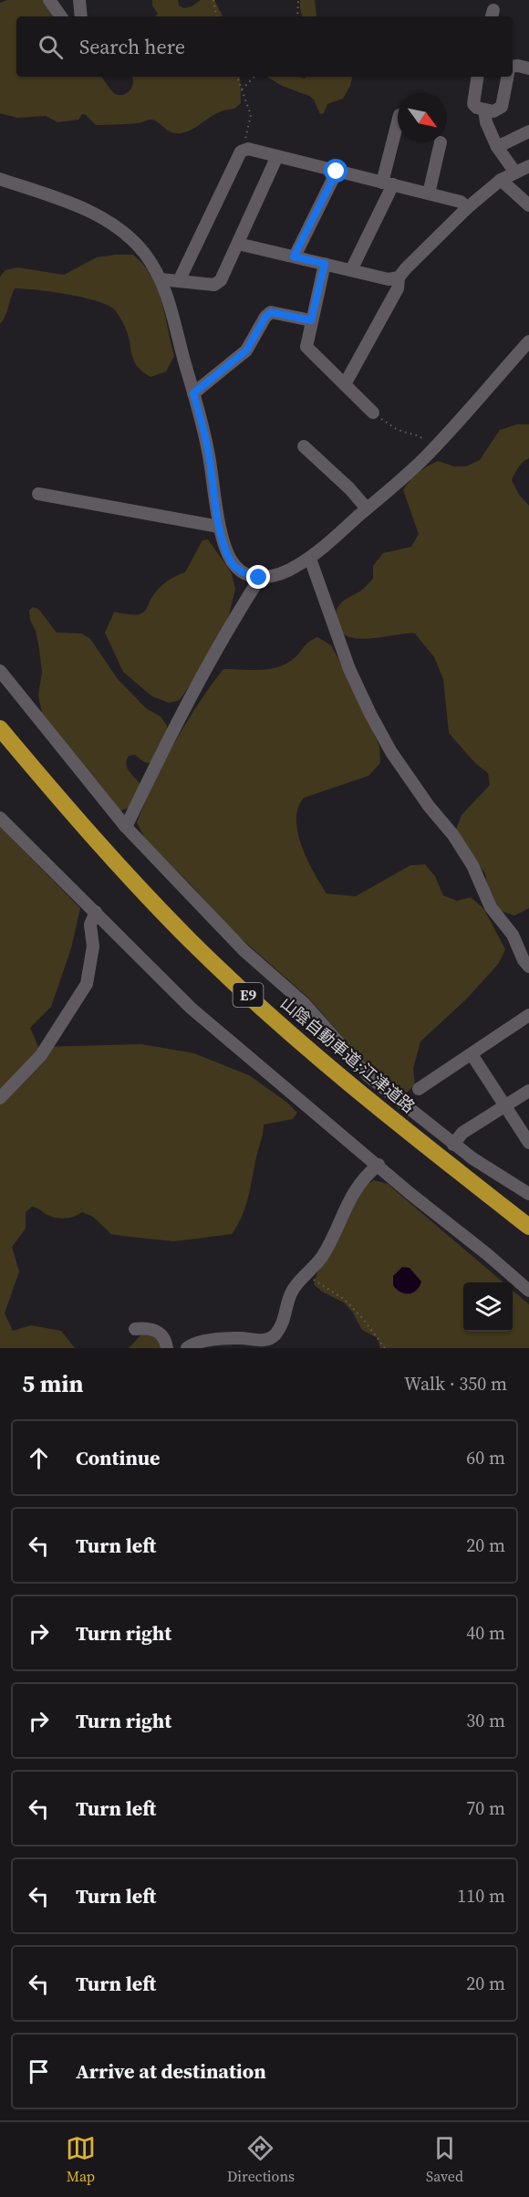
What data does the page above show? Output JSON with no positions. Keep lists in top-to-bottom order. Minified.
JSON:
{"streets":{"highway":["E9","山陰自動車道;江津道路"]},"north":"bottom right","page":{"search":"Search here","heading":["5 min","Walk · 350 m"],"list":[["Continue","60 m"],["Turn left","20 m"],["Turn right","40 m"],["Turn right","30 m"],["Turn left","70 m"],["Turn left","110 m"],["Turn left","20 m"],"Arrive at destination"],"nav":["Map","Directions","Saved"]}}
